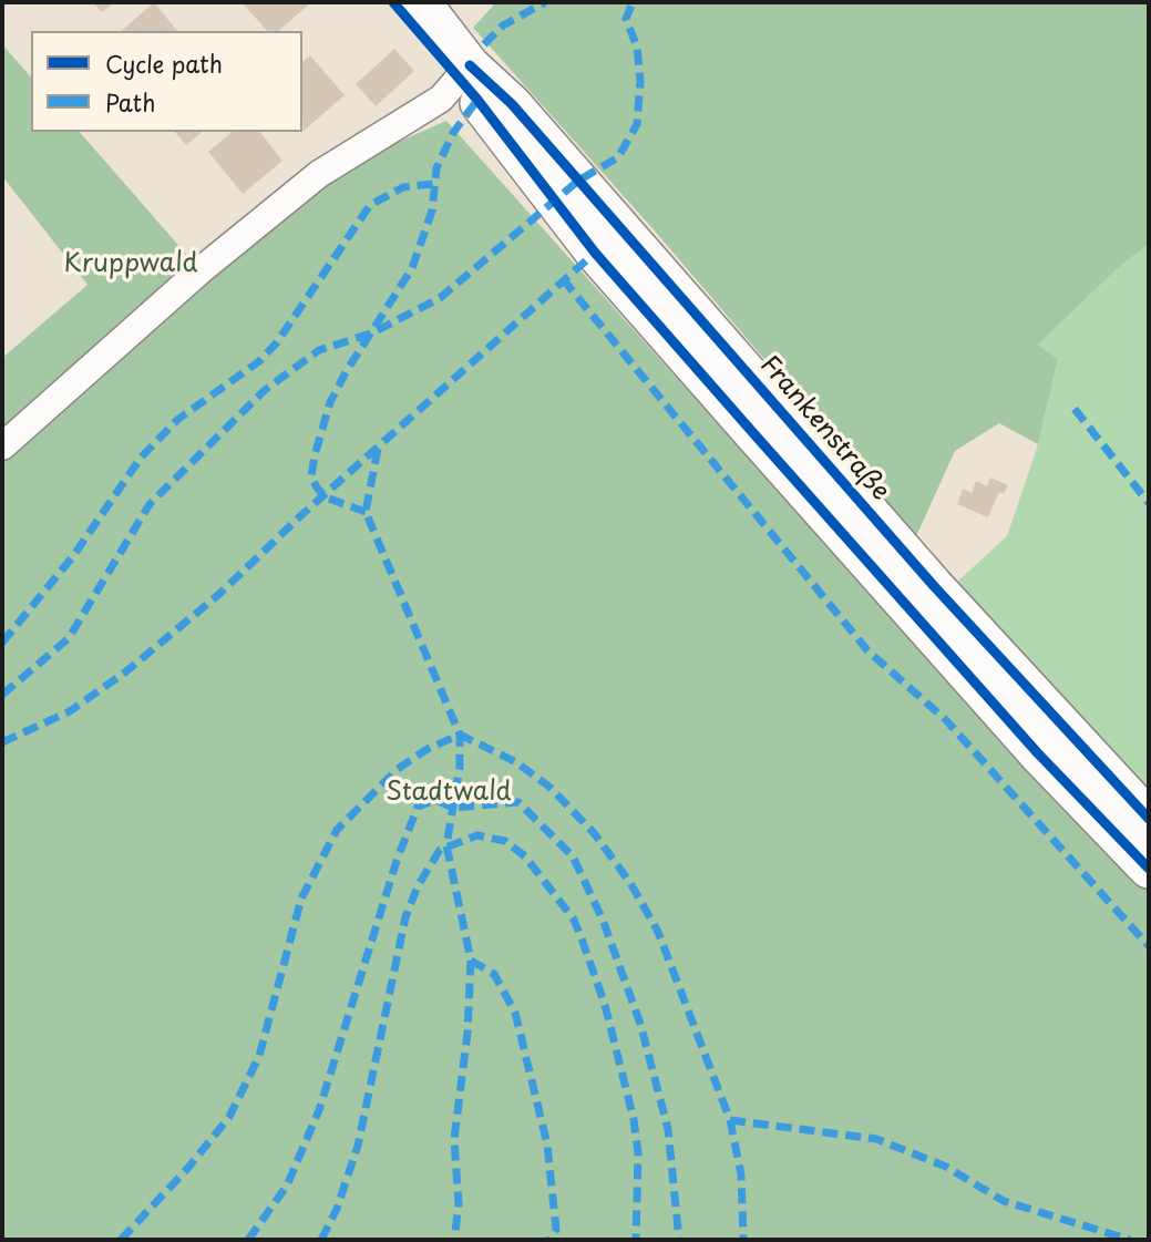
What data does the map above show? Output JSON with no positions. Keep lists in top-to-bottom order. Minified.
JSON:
{"streets":{"cycle path":["Frankenstraße"]},"parks":["Kruppwald","Stadtwald"],"legend":["Cycle path","Path"]}
